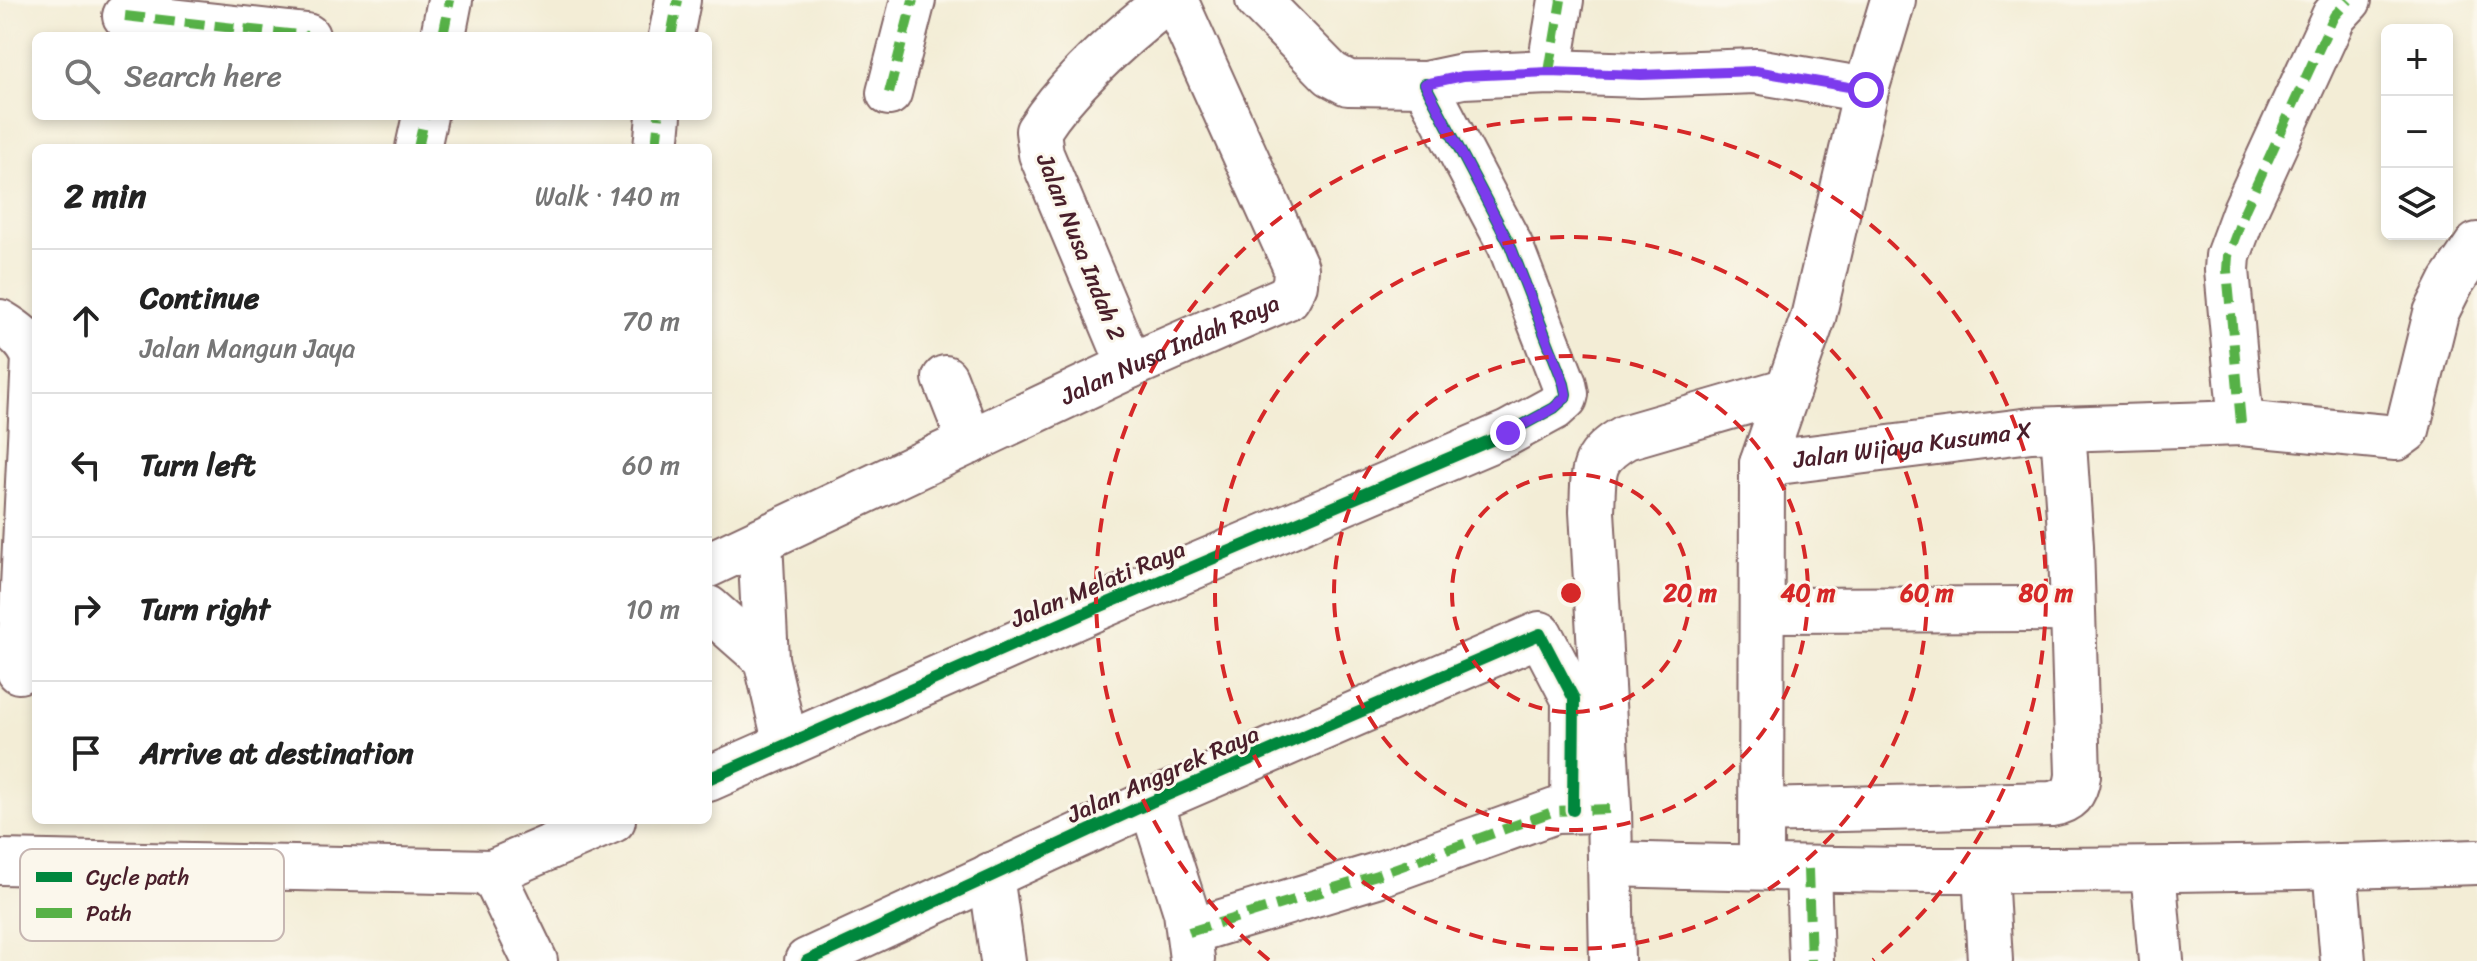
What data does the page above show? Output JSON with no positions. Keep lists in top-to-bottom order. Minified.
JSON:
{"streets":{"street":["Jalan Nusa Indah 2","Jalan Nusa Indah Raya","Jalan Wijaya Kusuma X","Jalan Melati Raya","Jalan Anggrek Raya"]},"crossings":[["Jalan Nusa Indah 2","Jalan Nusa Indah Raya"]],"legend":["Cycle path","Path"],"page":{"map_buttons":["+","−"],"search":"Search here","heading":["2 min","Walk · 140 m"],"list":[["Continue","Jalan Mangun Jaya","70 m"],["Turn left","60 m"],["Turn right","10 m"],"Arrive at destination"]},"rings":["20 m","40 m","60 m","80 m"]}
